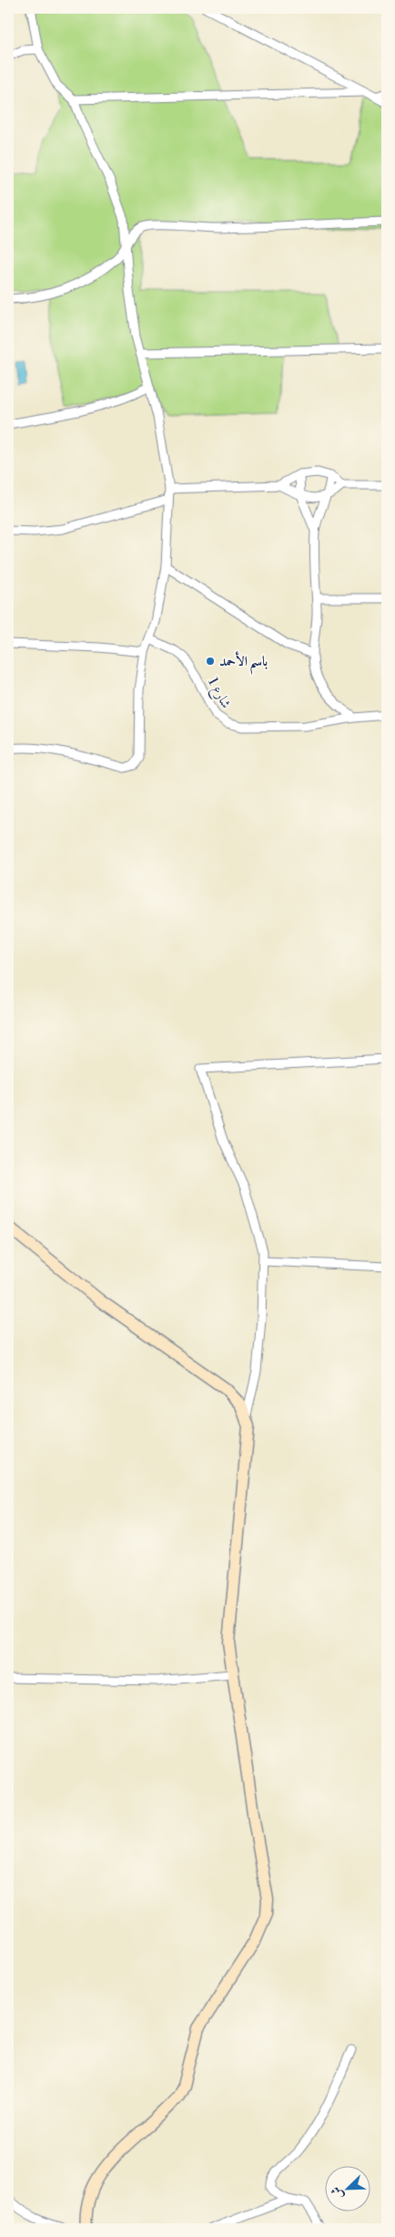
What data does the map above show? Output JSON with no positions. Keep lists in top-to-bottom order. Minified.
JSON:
{"streets":{"street":["شارع 1"]},"places":["باسم الأحمد"],"north":"bottom left"}
